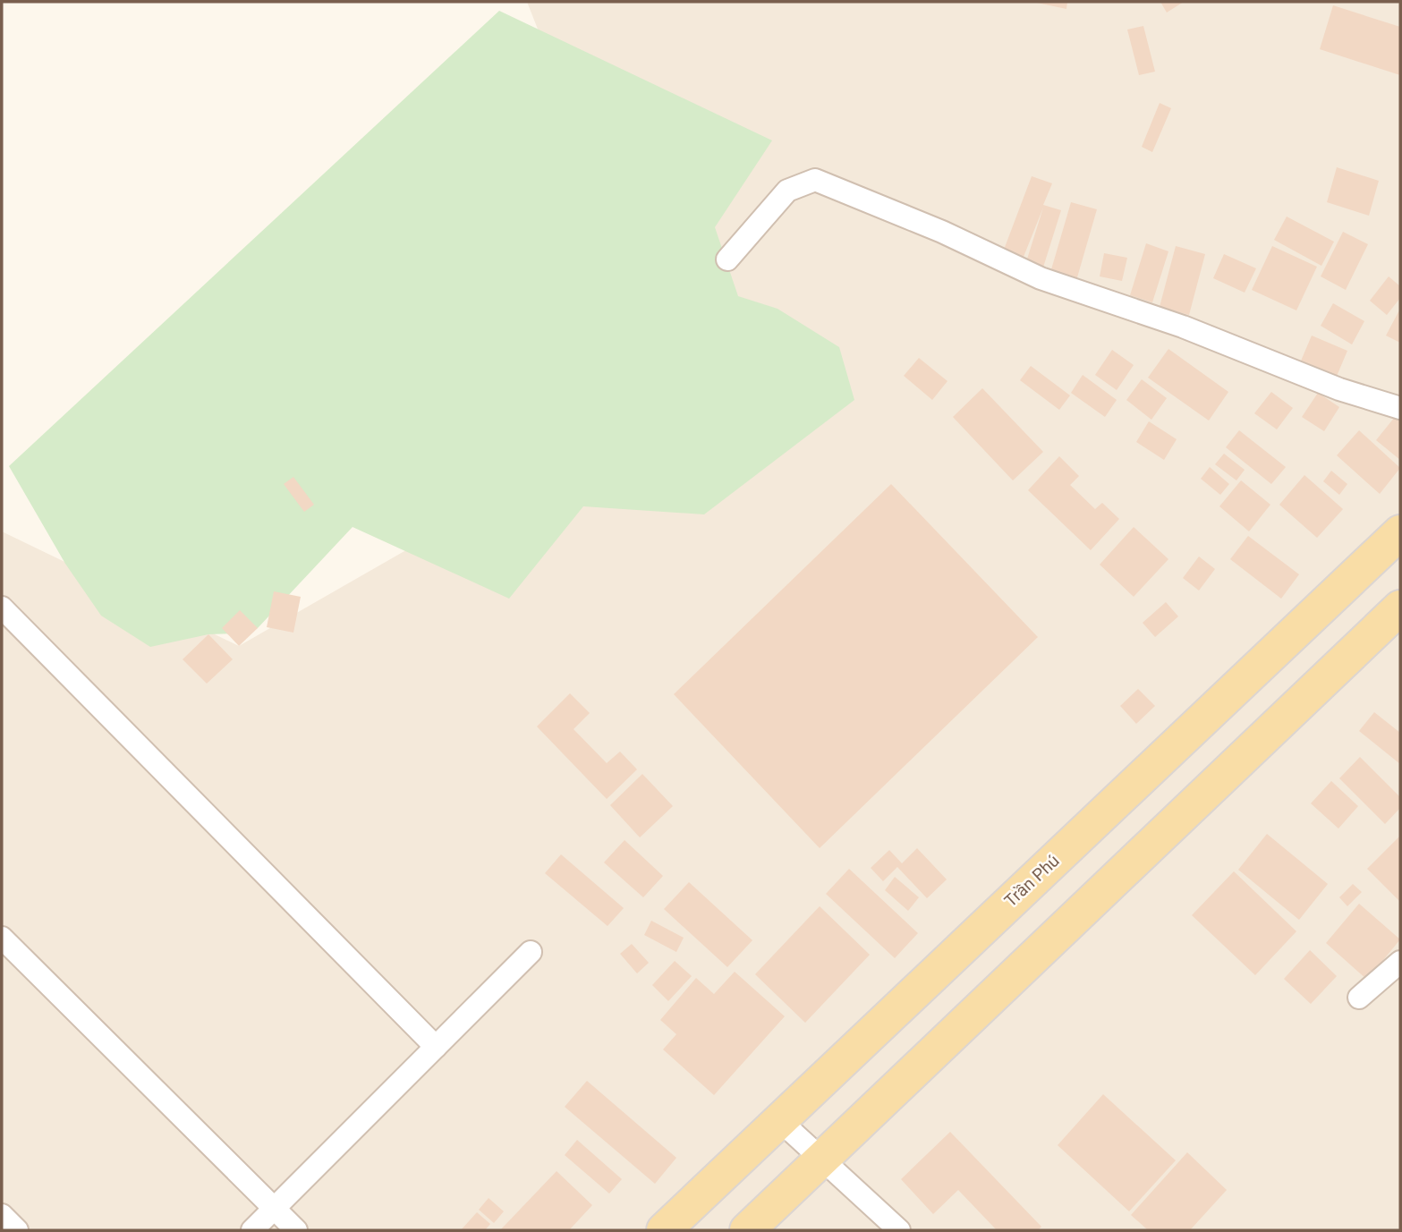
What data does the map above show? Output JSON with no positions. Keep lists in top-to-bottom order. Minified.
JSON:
{"streets":{"main road":["Trần Phú"]}}
